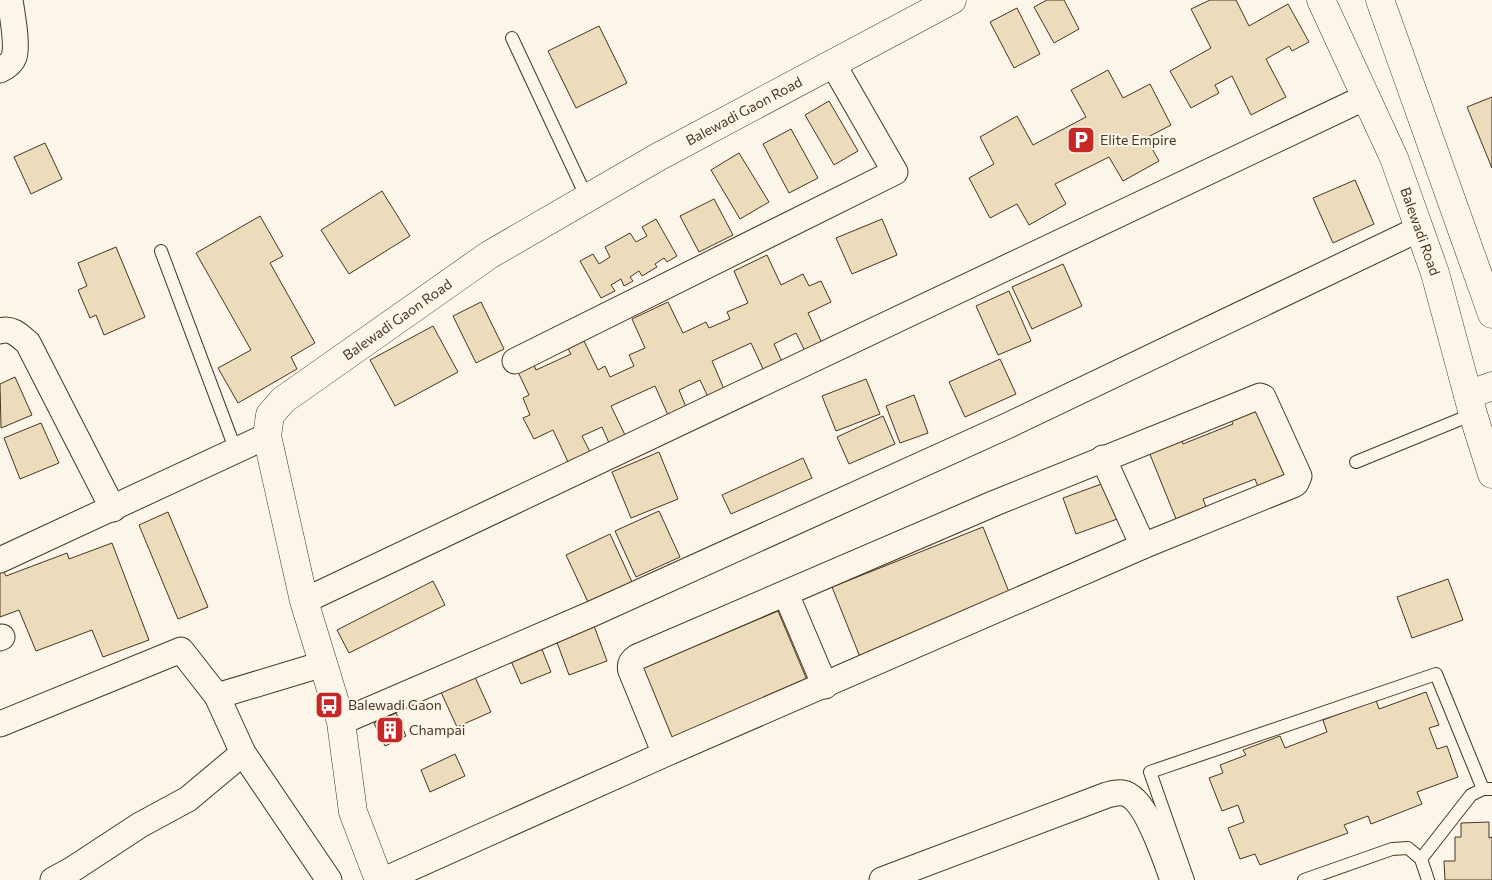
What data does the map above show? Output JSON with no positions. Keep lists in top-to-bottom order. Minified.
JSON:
{"streets":{"street":["Balewadi Gaon Road","Balewadi Road"]},"places":{"parking":["Elite Empire"],"bus stop":["Balewadi Gaon"],"building":["Champai"]}}
